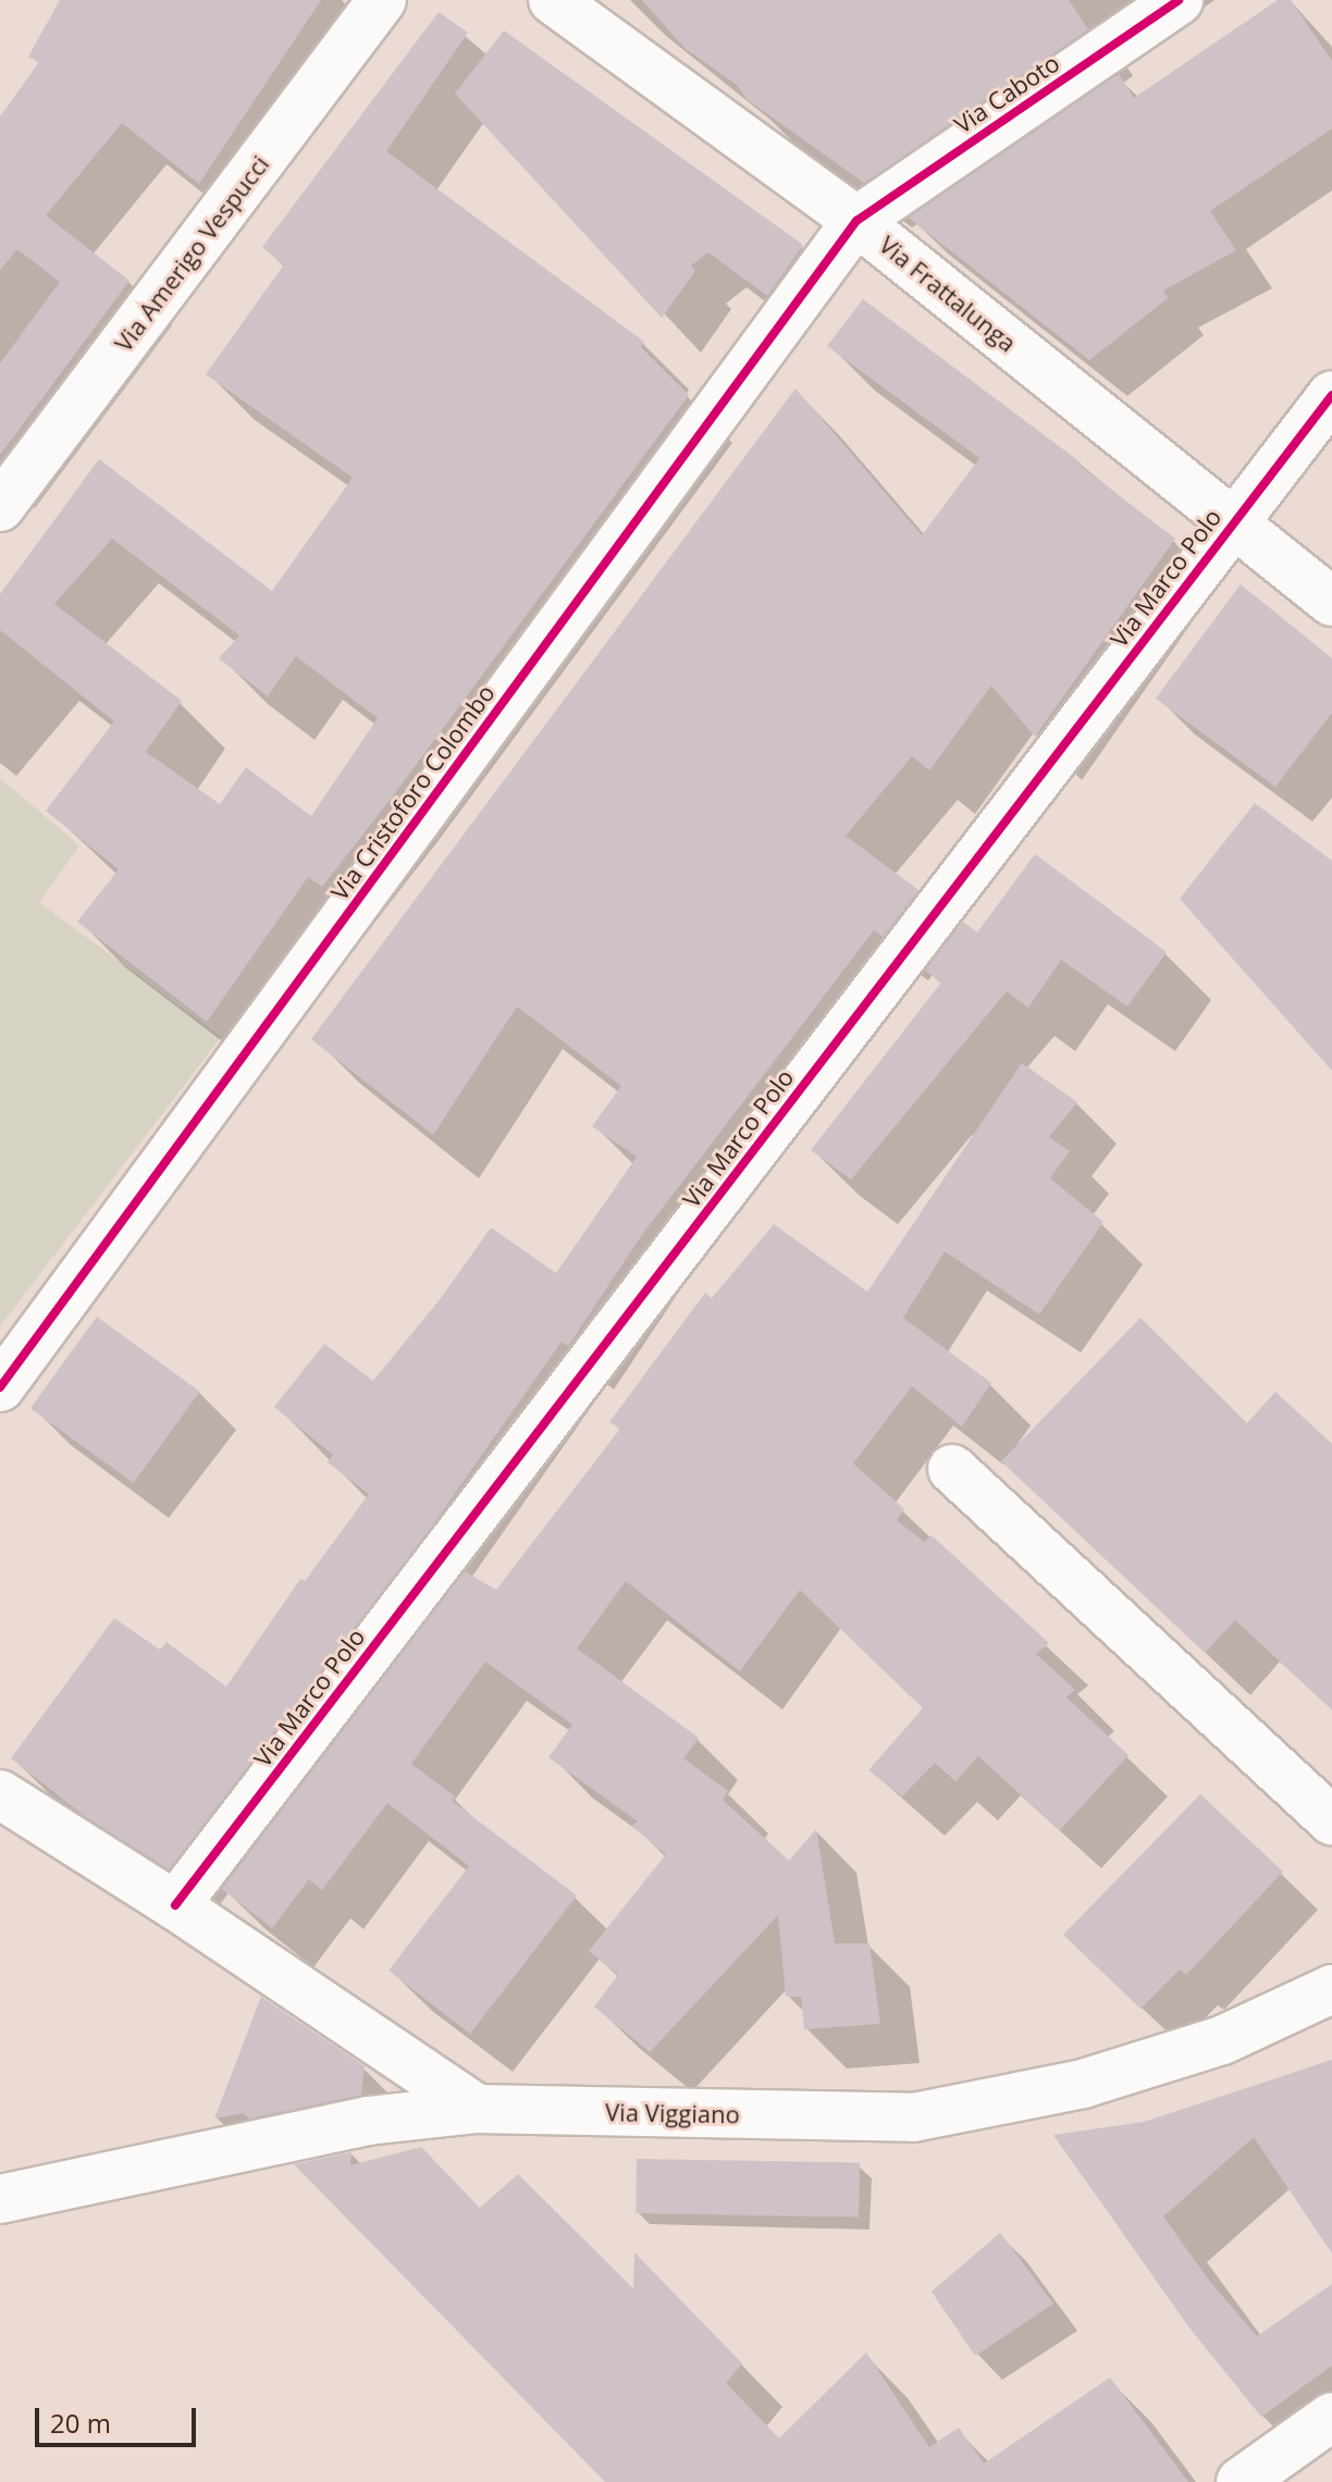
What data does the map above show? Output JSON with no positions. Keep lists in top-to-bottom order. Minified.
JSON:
{"streets":{"street":["Via Caboto","Via Amerigo Vespucci","Via Frattalunga","Via Marco Polo","Via Cristoforo Colombo","Via Viggiano"]},"crossings":[["Via Caboto","Via Frattalunga"],["Via Caboto","Via Cristoforo Colombo"],["Via Frattalunga","Via Marco Polo"],["Via Frattalunga","Via Cristoforo Colombo"]],"scale_bar":"20 m"}
